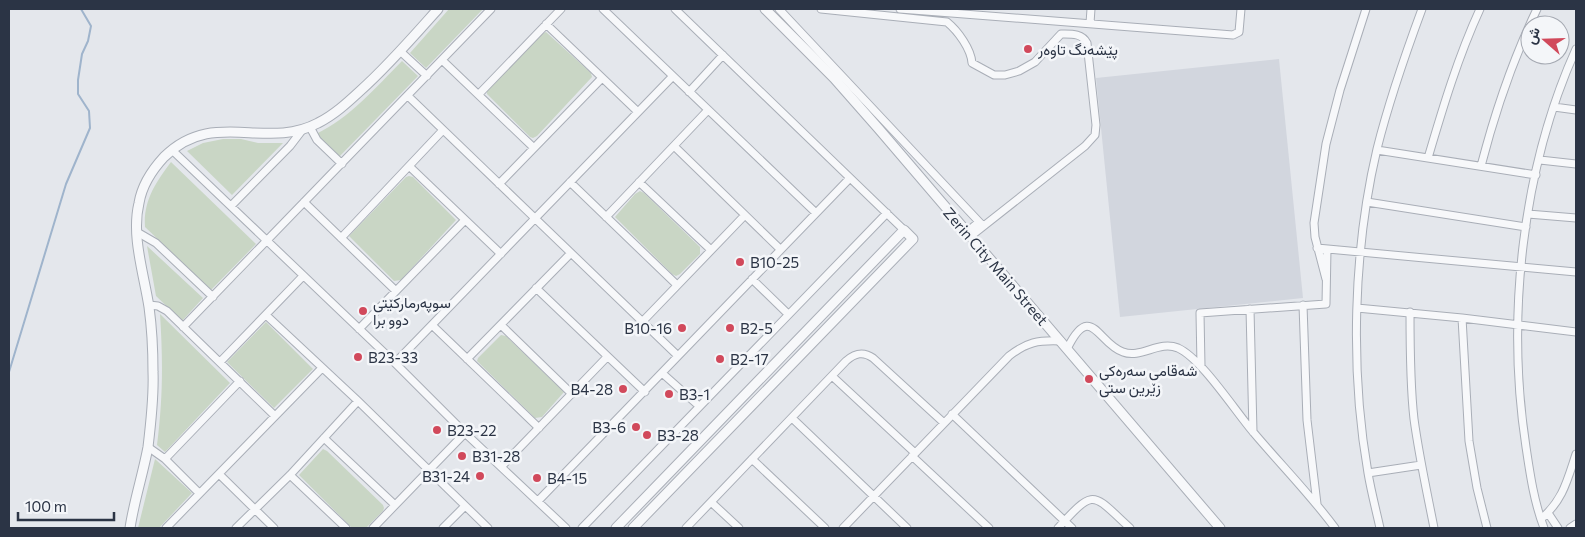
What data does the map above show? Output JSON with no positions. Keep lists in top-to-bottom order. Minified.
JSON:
{"streets":{"street":["Zerin City Main Street"]},"places":["پێشەنگ تاوەر","B10-25","سوپەرمارکێتی دوو برا","B10-16","B2-5","B23-33","B2-17","شەقامی سەرەکی زێرین ستی","B4-28","B3-1","B3-6","B23-22","B3-28","B31-28","B31-24","B4-15"],"scale_bar":"100 m","north":"left"}
